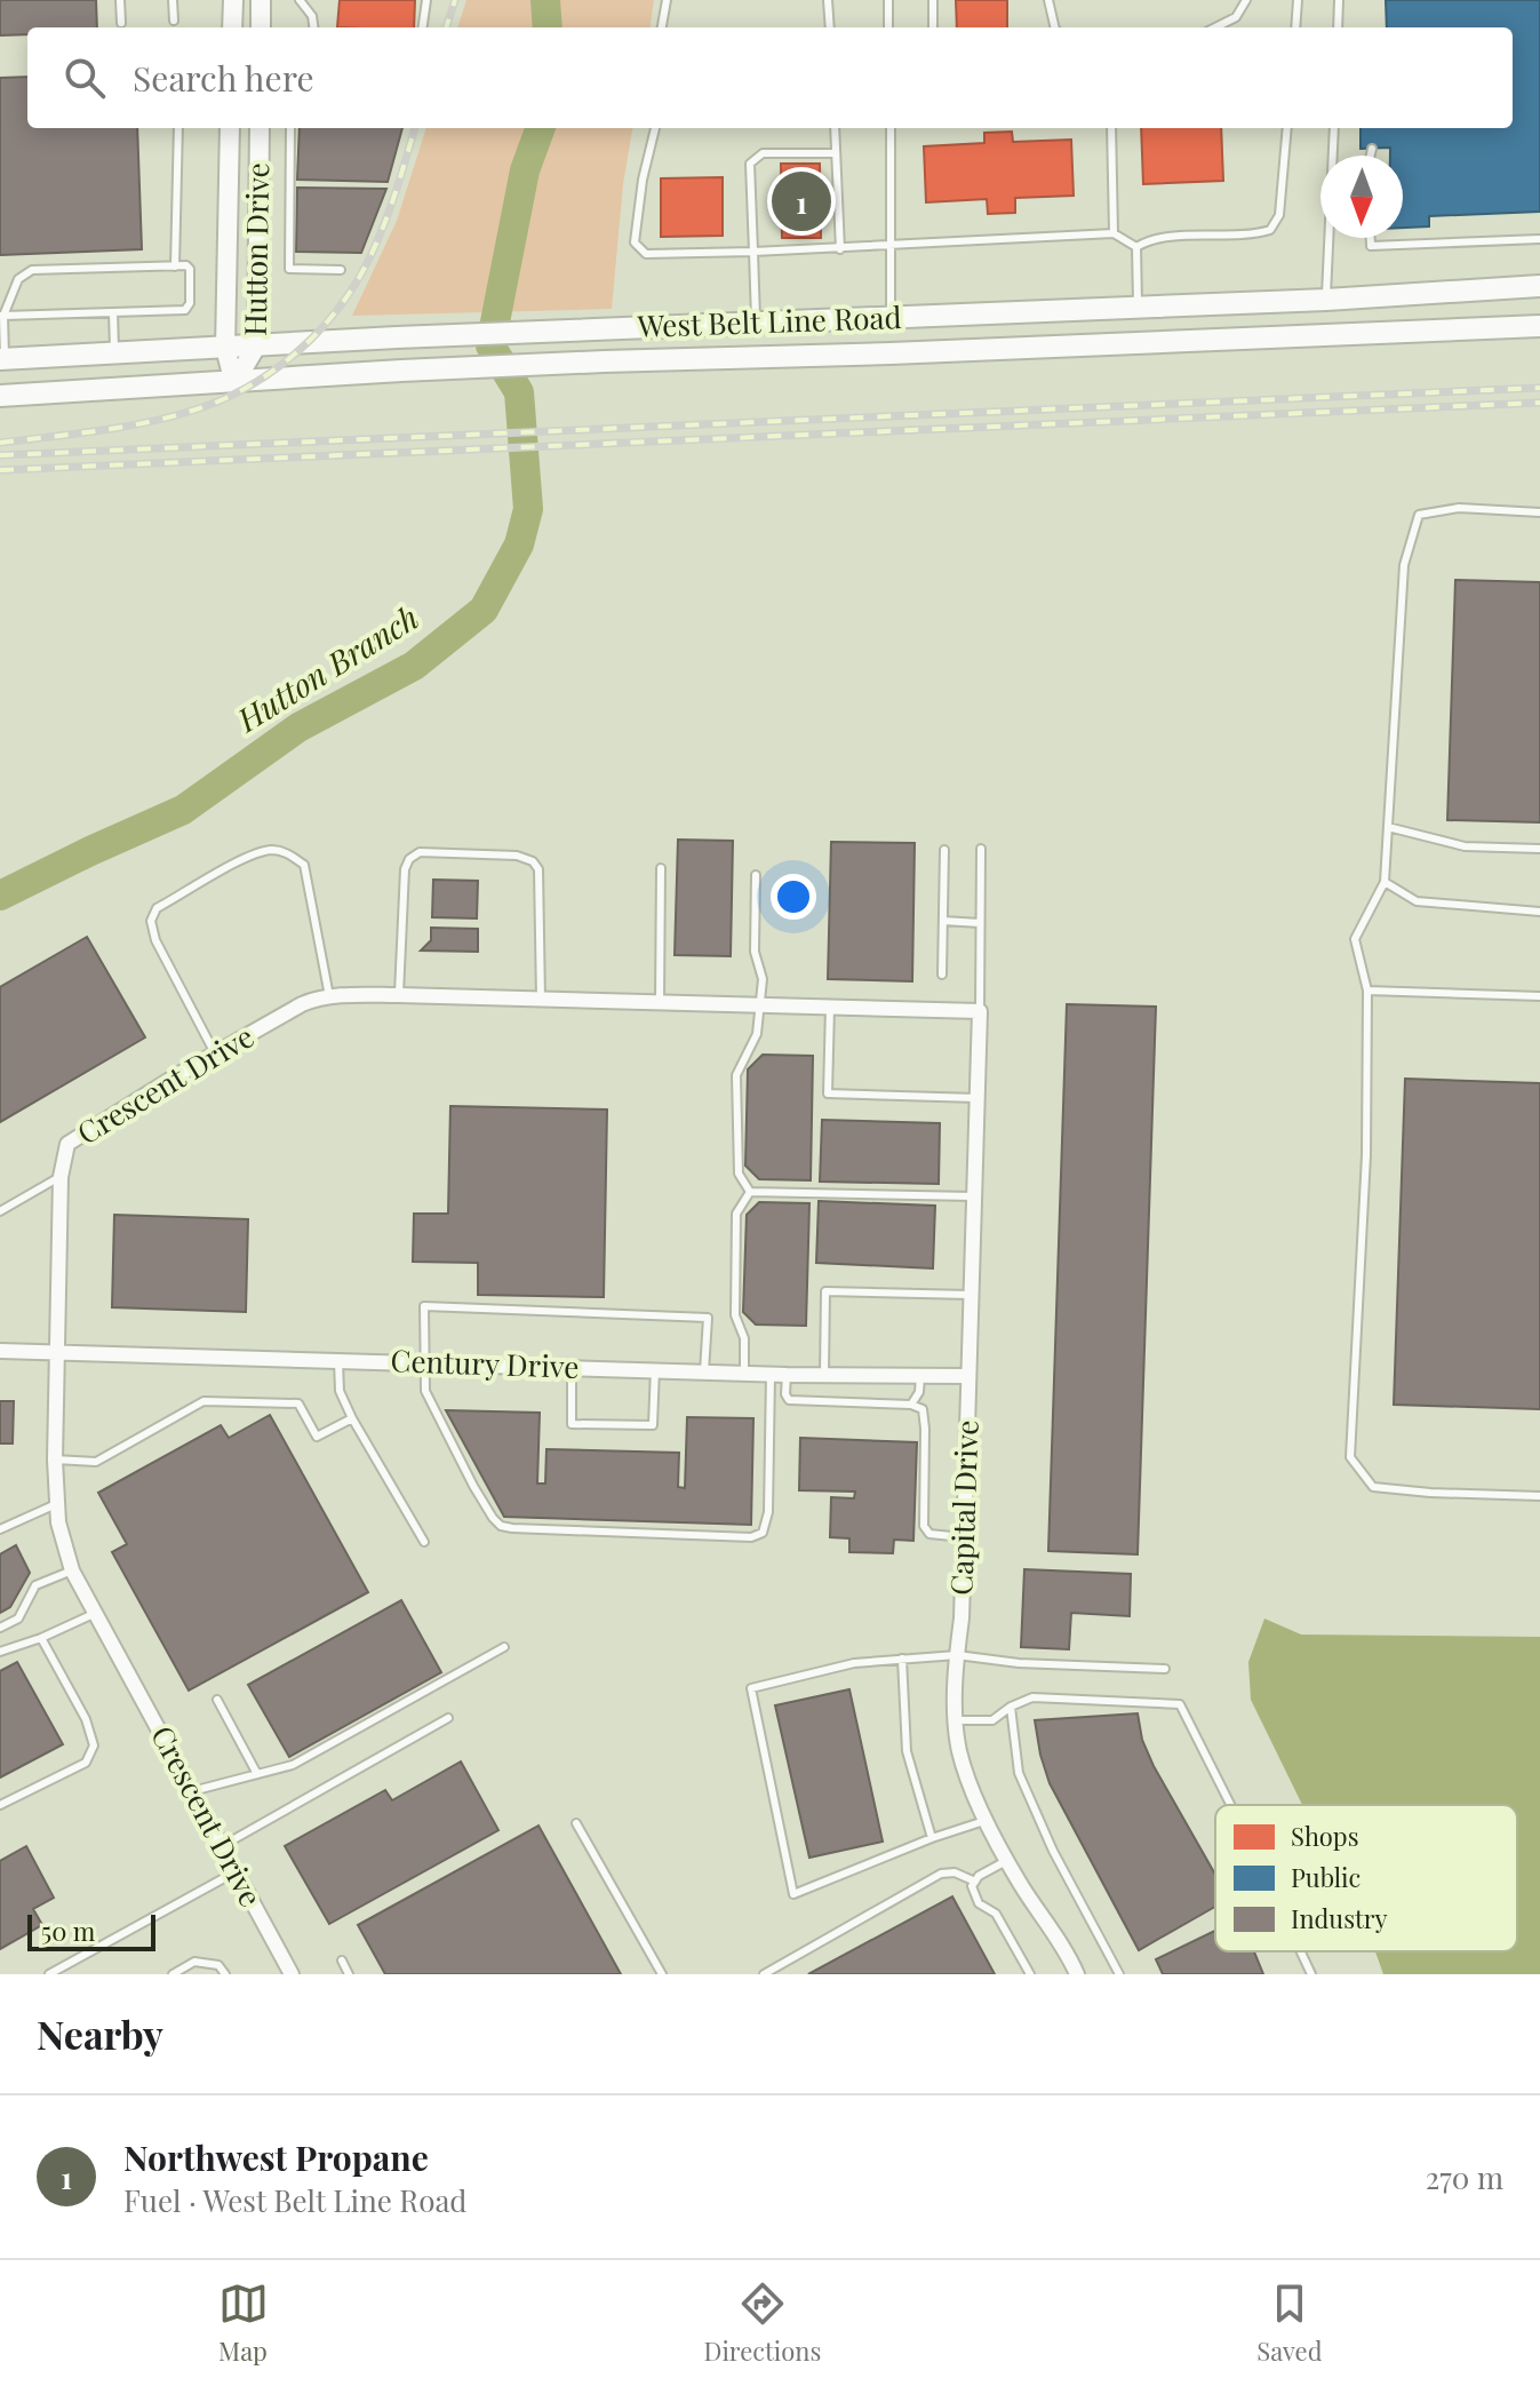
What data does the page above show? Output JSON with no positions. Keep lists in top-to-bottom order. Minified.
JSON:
{"streets":{"main road":["West Belt Line Road"],"street":["Hutton Drive","Crescent Drive","Century Drive","Capital Drive"]},"crossings":[["Hutton Drive","West Belt Line Road"],["Crescent Drive","Century Drive"],["Crescent Drive","Capital Drive"],["Century Drive","Capital Drive"]],"water":["Hutton Branch"],"legend":["Shops","Public","Industry"],"scale_bar":"50 m","north":"bottom","page":{"search":"Search here","pins":"1","scale":"50 m","heading":"Nearby","list":[{"mark":"1","name":"Northwest Propane","note":"Fuel · West Belt Line Road","value":"270 m"}],"nav":["Map","Directions","Saved"]}}
